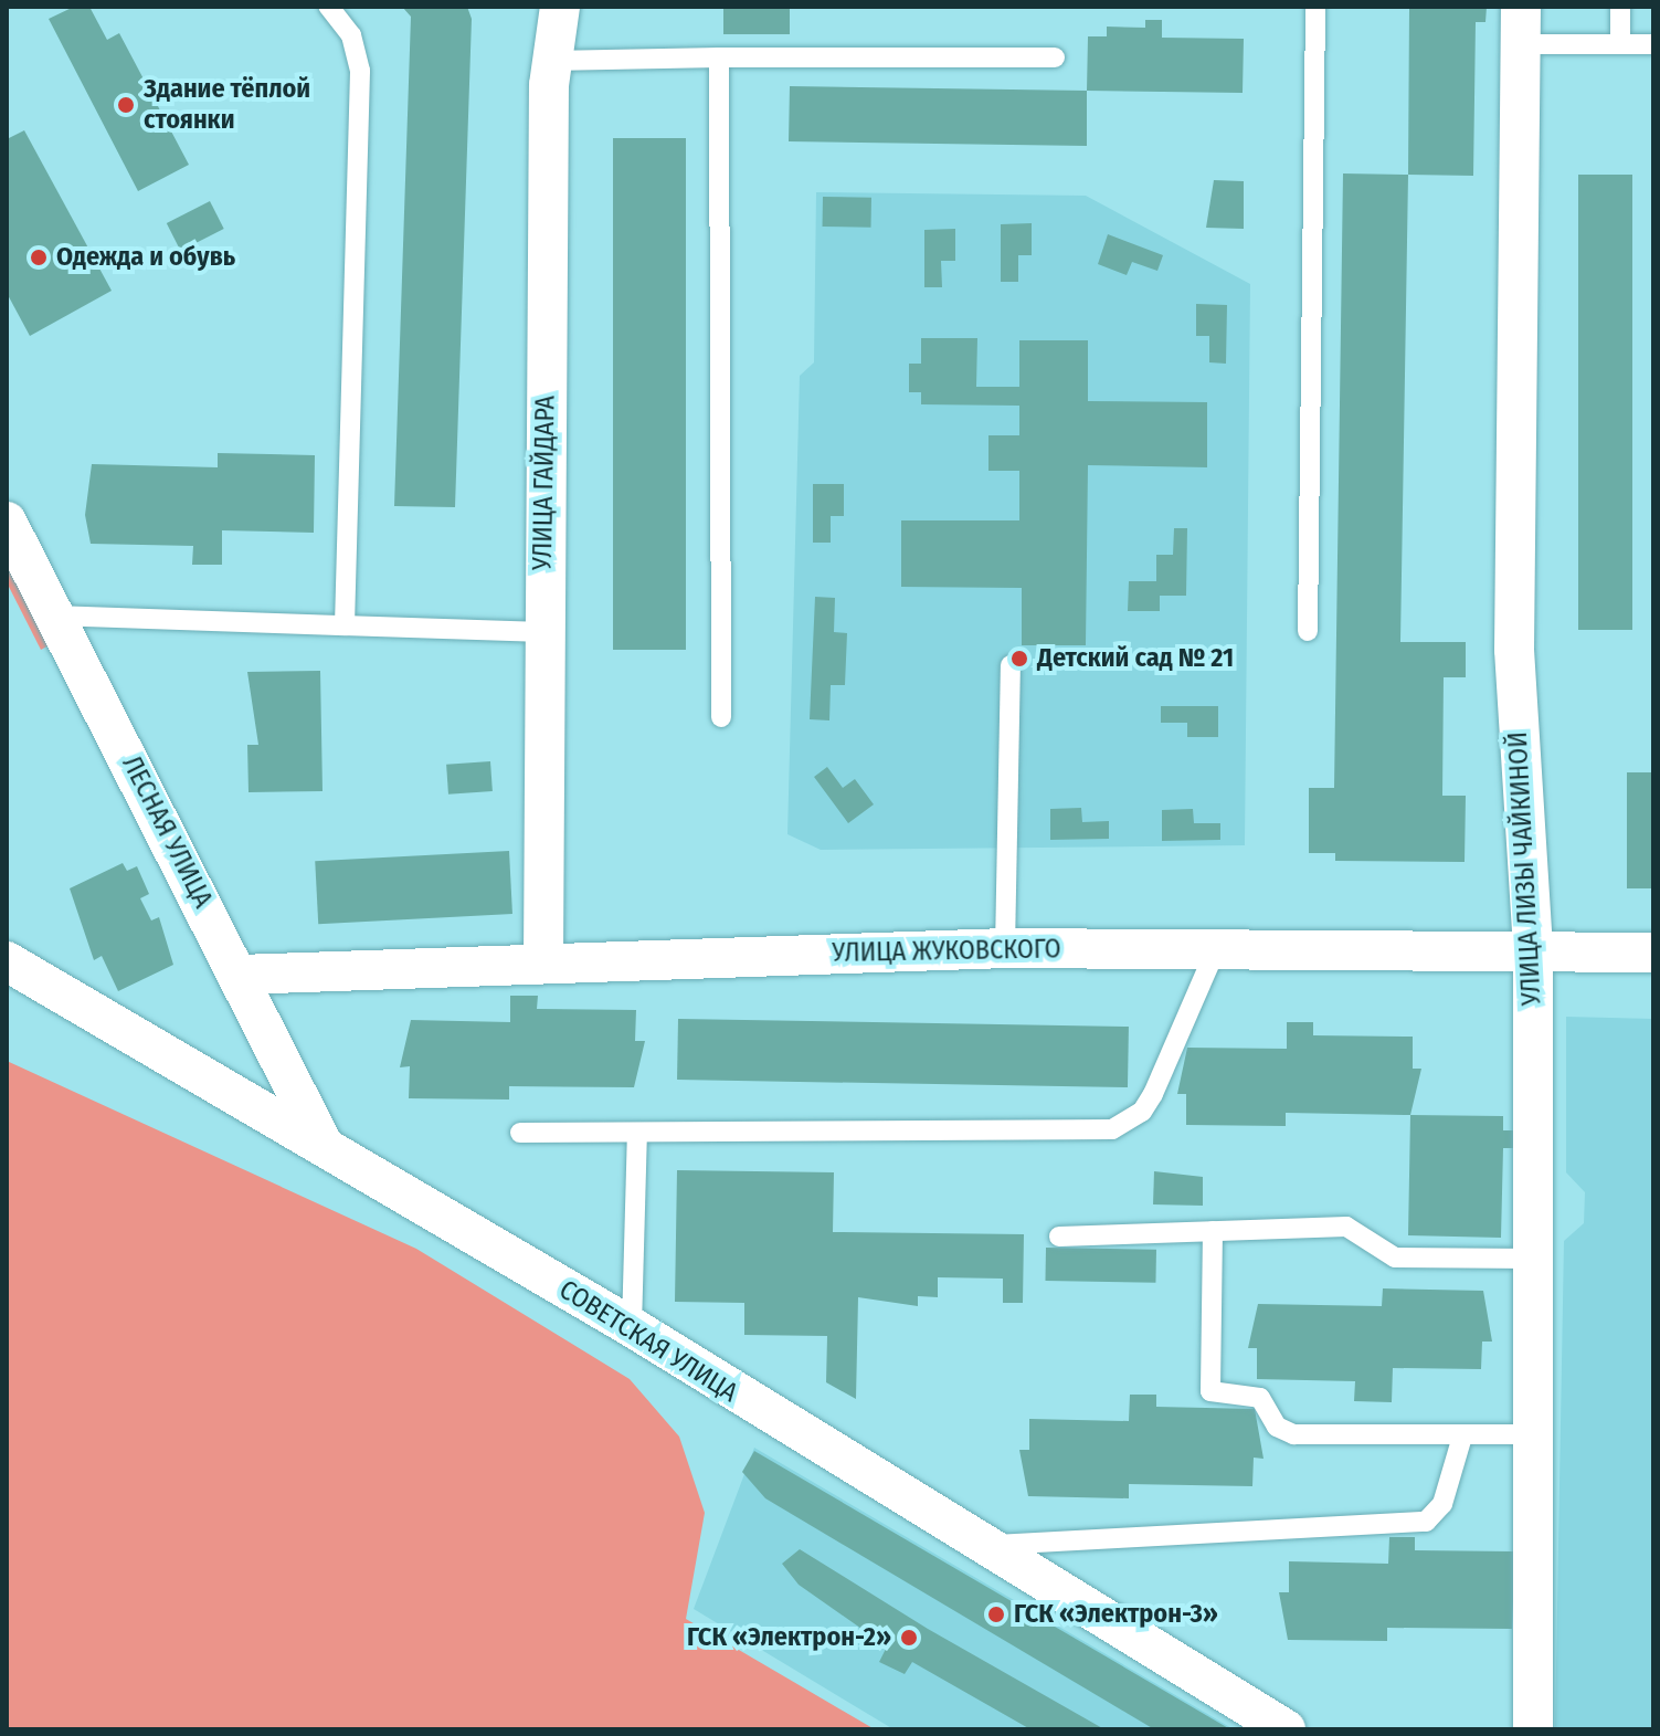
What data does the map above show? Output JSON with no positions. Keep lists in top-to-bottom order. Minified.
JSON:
{"streets":{"street":["УЛИЦА ГАЙДАРА","ЛЕСНАЯ УЛИЦА","УЛИЦА ЛИЗЫ ЧАЙКИНОЙ","УЛИЦА ЖУКОВСКОГО","СОВЕТСКАЯ УЛИЦА"]},"crossings":[["УЛИЦА ГАЙДАРА","УЛИЦА ЖУКОВСКОГО"],["ЛЕСНАЯ УЛИЦА","УЛИЦА ЖУКОВСКОГО"],["ЛЕСНАЯ УЛИЦА","СОВЕТСКАЯ УЛИЦА"],["УЛИЦА ЛИЗЫ ЧАЙКИНОЙ","УЛИЦА ЖУКОВСКОГО"]],"places":["Здание тёплой стоянки","Одежда и обувь","Детский сад № 21","ГСК «Электрон-3»","ГСК «Электрон-2»"]}
